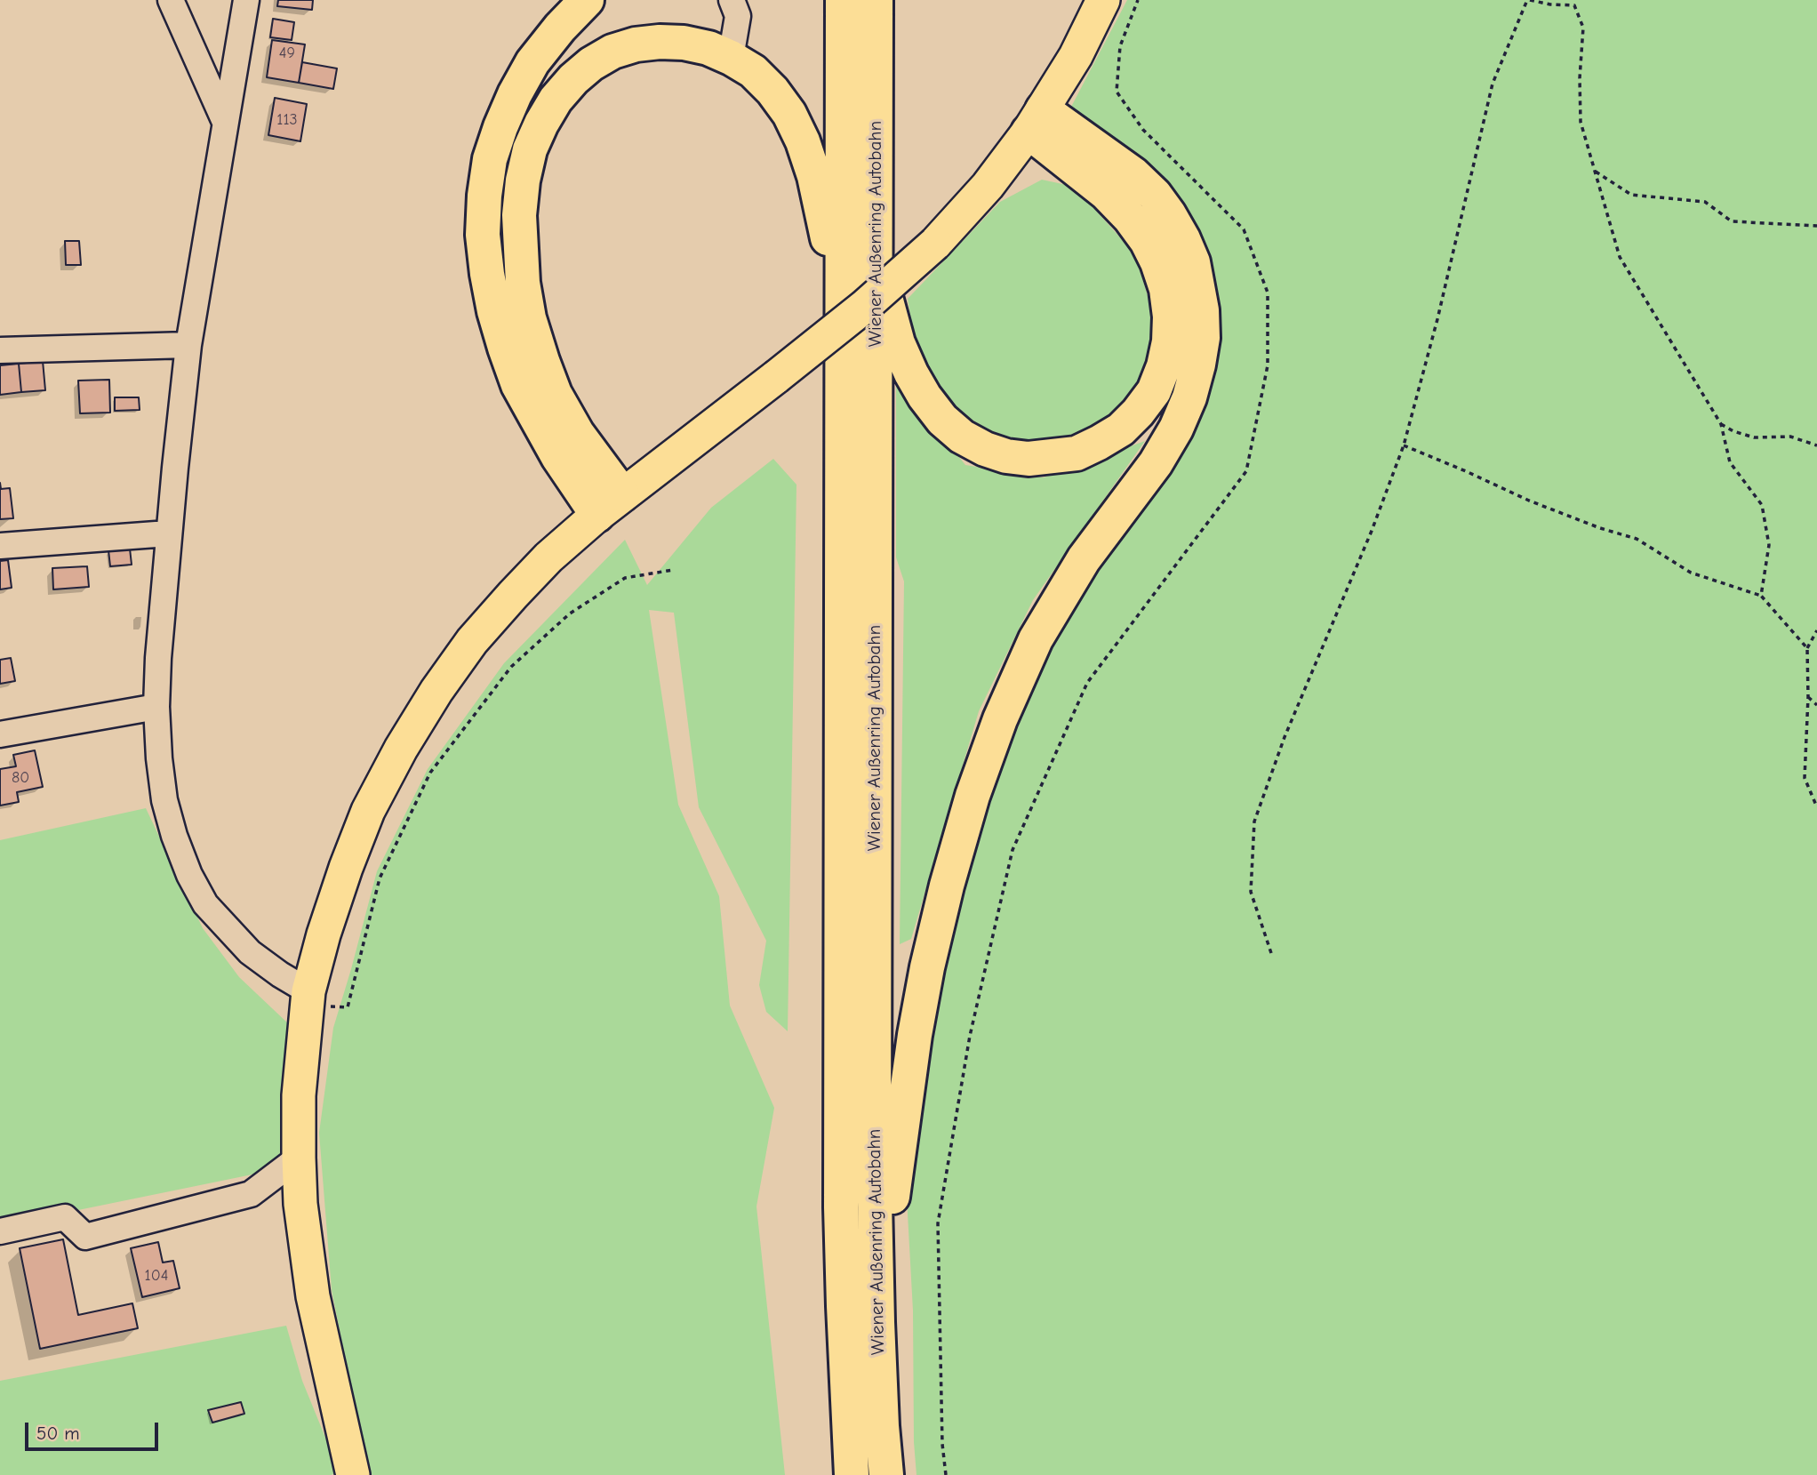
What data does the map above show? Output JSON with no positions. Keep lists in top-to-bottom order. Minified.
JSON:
{"streets":{"highway":["Wiener Außenring Autobahn"]},"house_numbers":["49","113","80","104"],"scale_bar":"50 m"}
